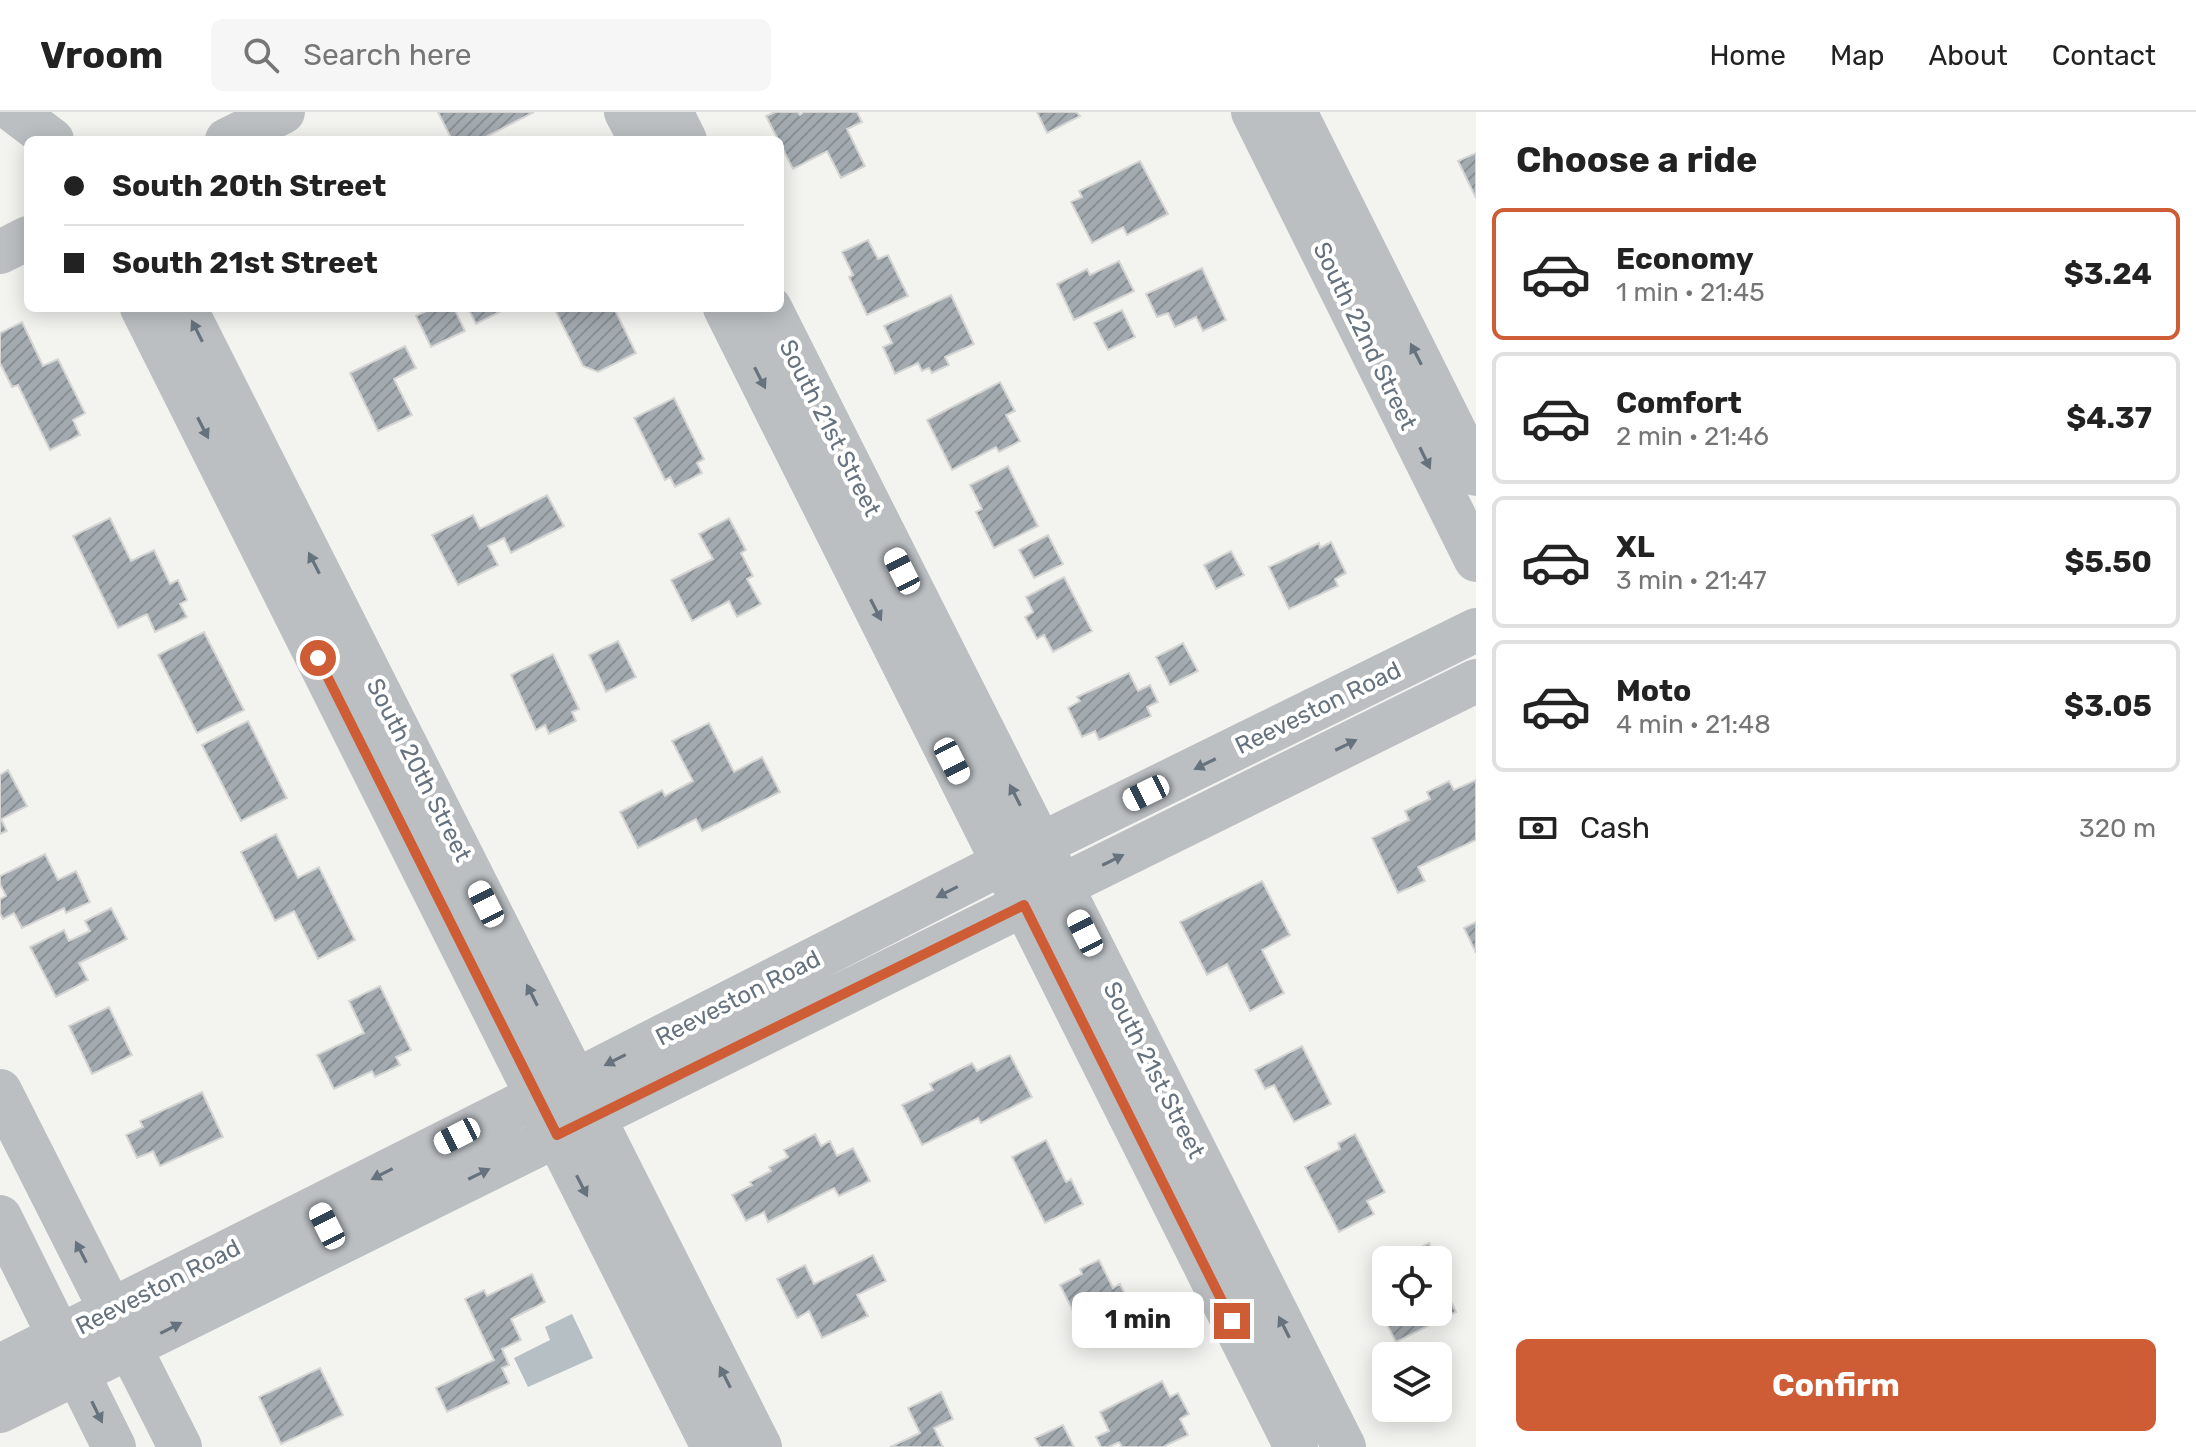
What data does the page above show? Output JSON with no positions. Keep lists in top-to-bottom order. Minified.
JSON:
{"streets":{"street":["South 22nd Street","South 21st Street","Reeveston Road","South 20th Street"]},"crossings":[["South 21st Street","Reeveston Road"],["Reeveston Road","South 20th Street"]],"page":{"header":"Vroom","search":"Search here","nav":["Home","Map","About","Contact"],"heading":"Choose a ride","banner":["South 20th Street","South 21st Street"],"list":[{"name":"Economy","note":"1 min · 21:45","value":"$3.24"},{"name":"Comfort","note":"2 min · 21:46","value":"$4.37"},{"name":"XL","note":"3 min · 21:47","value":"$5.50"},{"name":"Moto","note":"4 min · 21:48","value":"$3.05"}],"pay":["Cash","320 m"],"bubble":"1 min","buttons":"Confirm"}}
